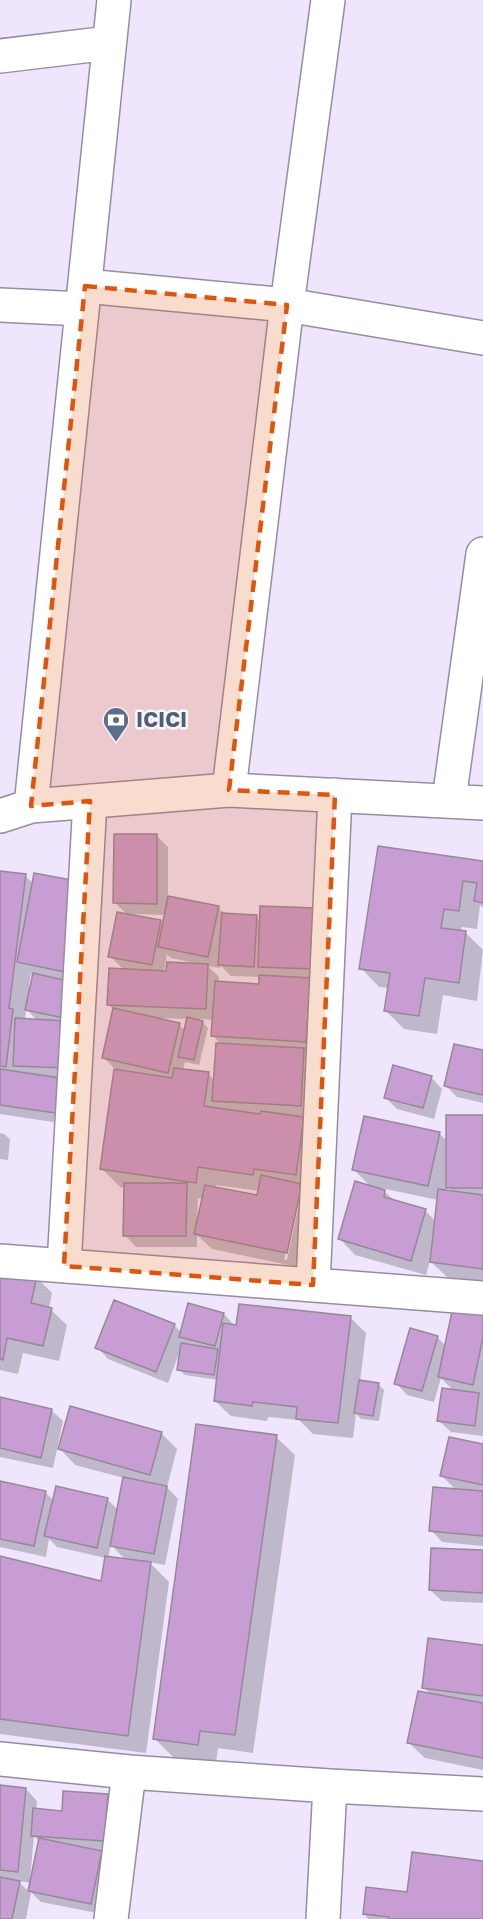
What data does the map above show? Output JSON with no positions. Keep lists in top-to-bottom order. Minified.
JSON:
{"places":{"bank":["ICICI"]}}
